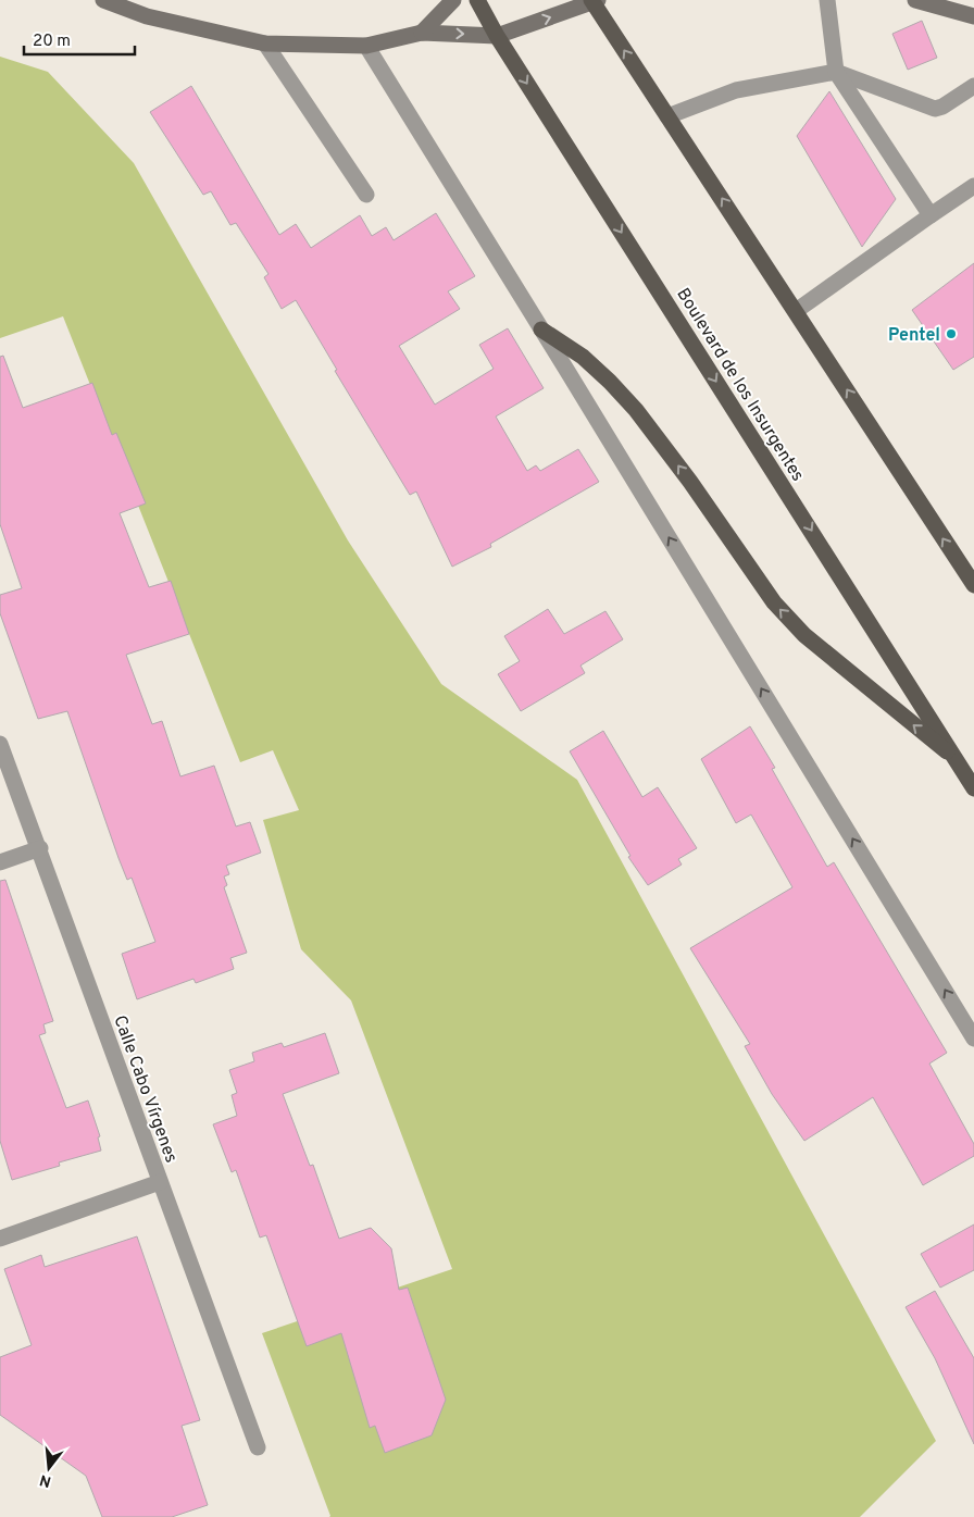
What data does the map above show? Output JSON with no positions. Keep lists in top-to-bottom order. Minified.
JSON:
{"streets":{"main road":["Boulevard de los Insurgentes"],"street":["Calle Cabo Vírgenes"]},"places":["Pentel"],"scale_bar":"20 m","north":"bottom"}
